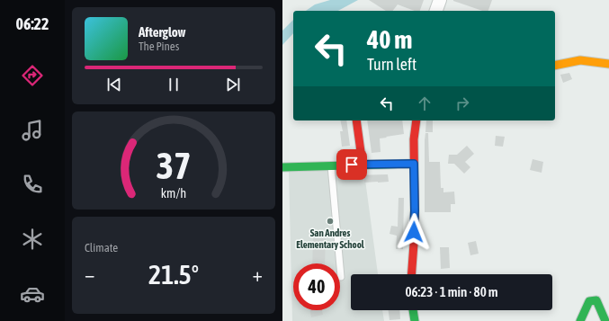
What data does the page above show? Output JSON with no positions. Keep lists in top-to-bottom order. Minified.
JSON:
{"places":["San Andres Elementary School"],"page":{"tabs":"06:22","turn":["40 m","Turn left"],"song":["Afterglow","The Pines"],"tile":"Climate","heat":["−","21.5°","+"],"limit":"40","trip":"06:23 · 1 min · 80 m","gauge":["37","km/h"]}}
